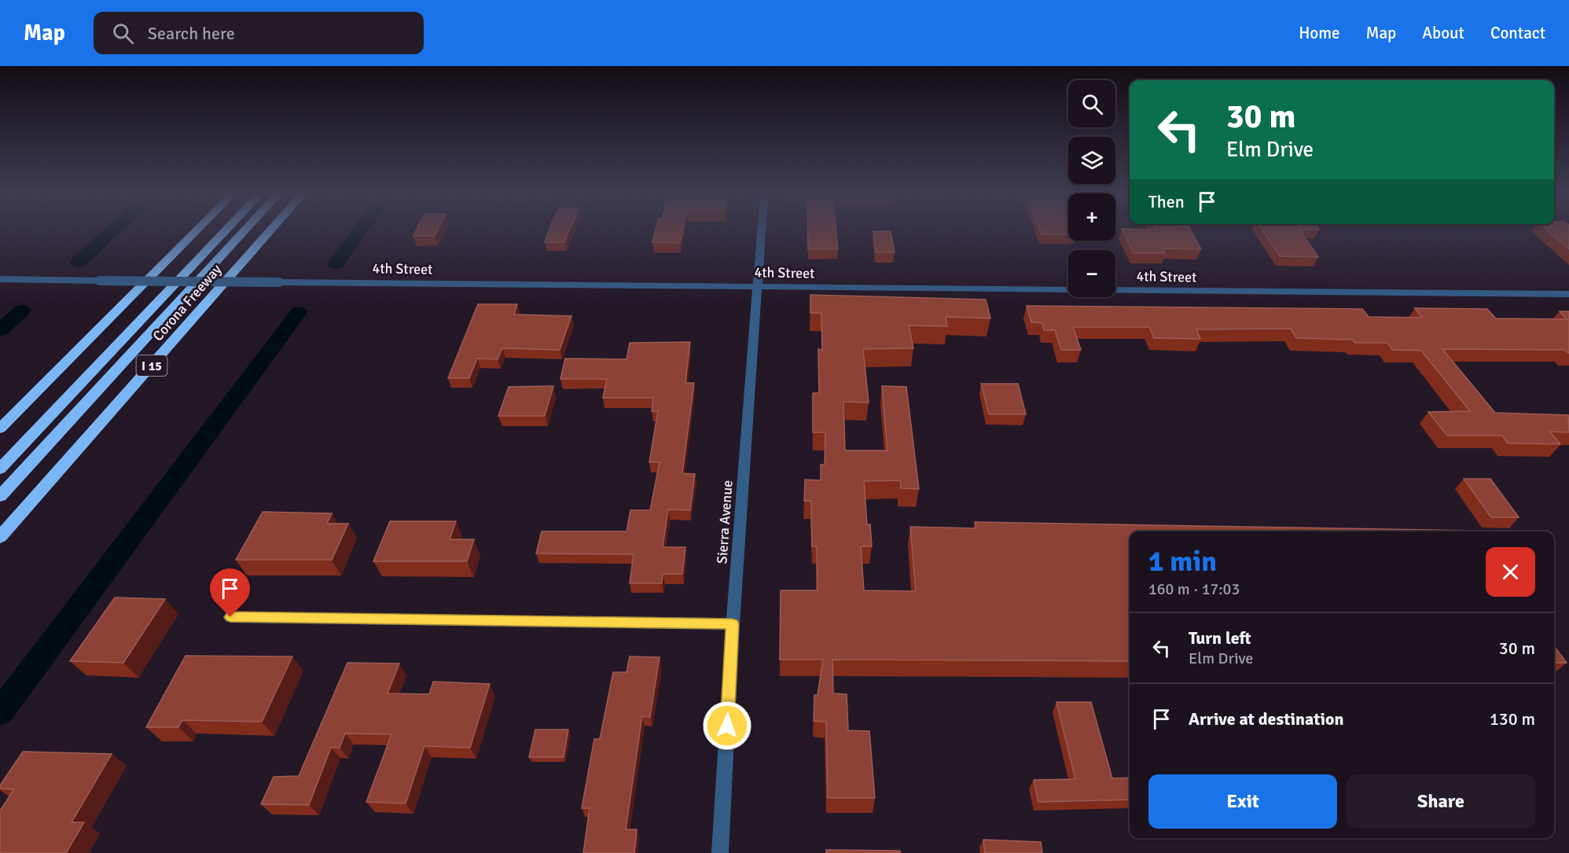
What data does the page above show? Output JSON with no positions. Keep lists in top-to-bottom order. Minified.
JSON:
{"streets":{"highway":["Corona Freeway","I 15"],"street":["4th Street","Sierra Avenue"]},"crossings":[["4th Street","Sierra Avenue"]],"page":{"header":"Map","search":"Search here","nav":["Home","Map","About","Contact"],"map_buttons":["+","−"],"turn":["30 m","Elm Drive"],"then":"Then","heading":["1 min","160 m · 17:03"],"list":[{"name":"Turn left","note":"Elm Drive","value":"30 m"},{"name":"Arrive at destination","value":"130 m"}],"buttons":["Exit","Share"]}}
